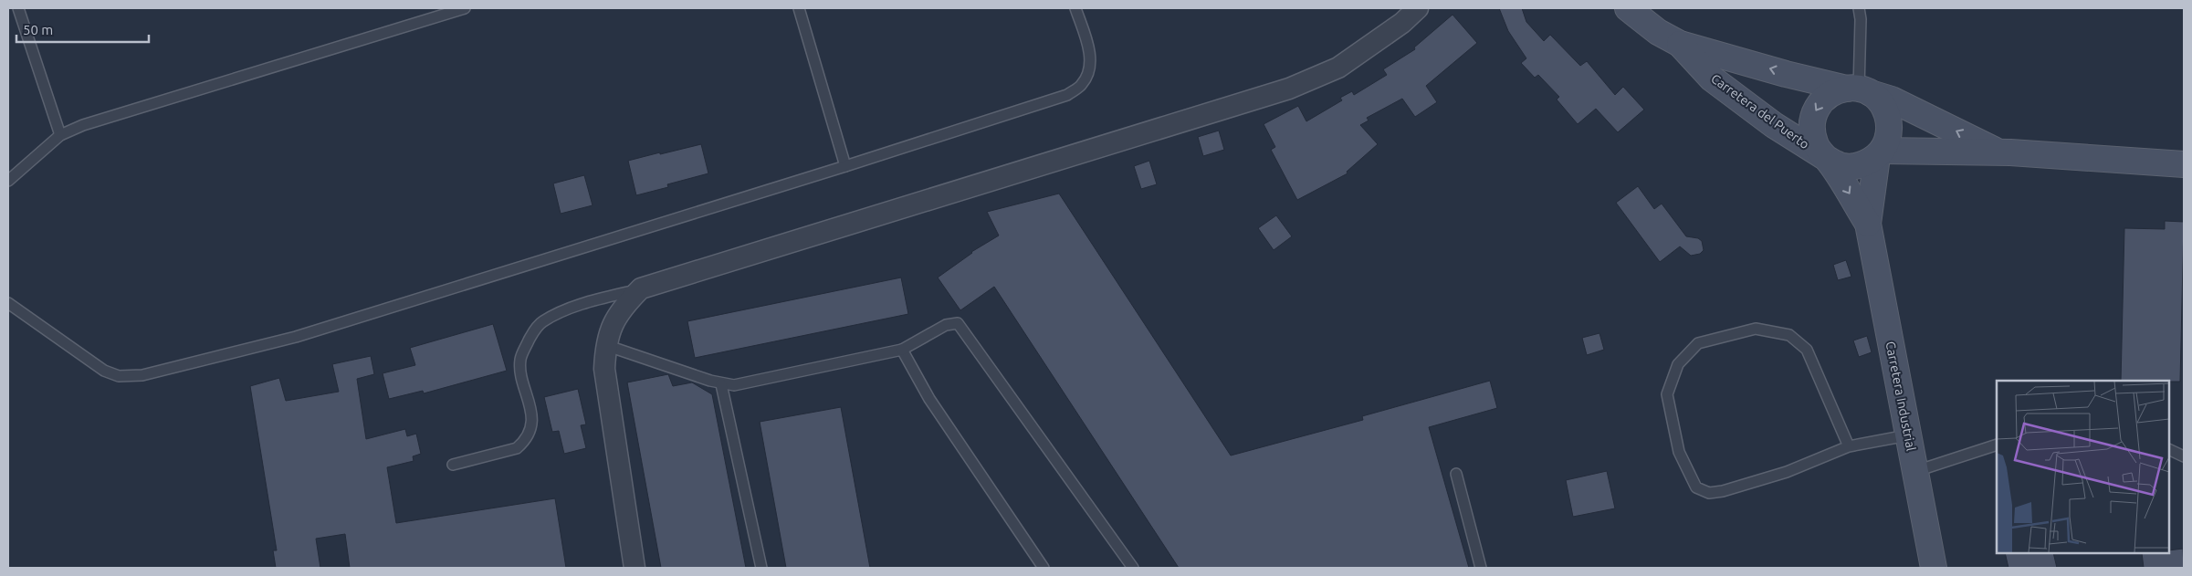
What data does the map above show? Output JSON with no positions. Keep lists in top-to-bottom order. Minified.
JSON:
{"streets":{"main road":["Carretera del Puerto","Carretera Industrial"]},"crossings":[["Carretera del Puerto","Carretera Industrial"]],"scale_bar":"50 m"}
